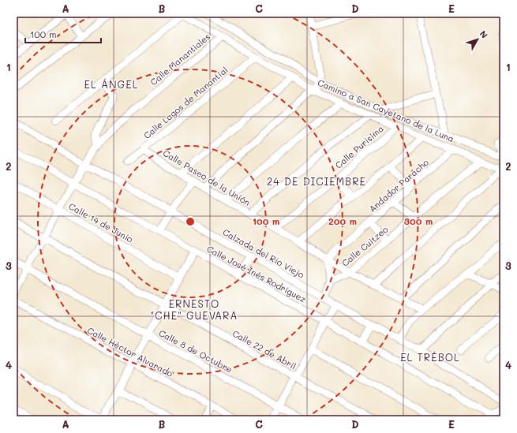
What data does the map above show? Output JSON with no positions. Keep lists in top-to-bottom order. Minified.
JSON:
{"streets":{"street":["Calle Manantiales","Calle Lagos de Manantial","Camino a San Cayetano de la Luna","Calle Purísima","Calle Paseo de la Unión","Andador Paracho","Calle 14 de Junio","Calle Cuitzeo","Calzada del Río Viejo","Calle José Inés Rodríguez","Calle 22 de Abril","Calle 8 de Octubre","Calle Héctor Alvarado"]},"crossings":[["Calle Manantiales","Camino a San Cayetano de la Luna"],["Calle Manantiales","Calle 14 de Junio"],["Calle Manantiales","Calzada del Río Viejo"],["Calle Manantiales","Calle José Inés Rodríguez"],["Calle Manantiales","Calle 22 de Abril"],["Calle Manantiales","Calle 8 de Octubre"],["Calle Lagos de Manantial","Camino a San Cayetano de la Luna"],["Calle Lagos de Manantial","Calle Paseo de la Unión"],["Camino a San Cayetano de la Luna","Calle Purísima"],["Camino a San Cayetano de la Luna","Andador Paracho"],["Camino a San Cayetano de la Luna","Calle Cuitzeo"],["Calle Purísima","Calle Paseo de la Unión"],["Calle Paseo de la Unión","Andador Paracho"],["Calle Paseo de la Unión","Calle Cuitzeo"]],"districts":["EL ÁNGEL","24 DE DICIEMBRE","ERNESTO \"CHE\" GUEVARA","EL TRÉBOL"],"scale_bar":"100 m","north":"top right","grid":{"columns":["A","B","C","D","E"],"rows":["1","2","3","4"]},"rings":["100 m","200 m","300 m"]}
